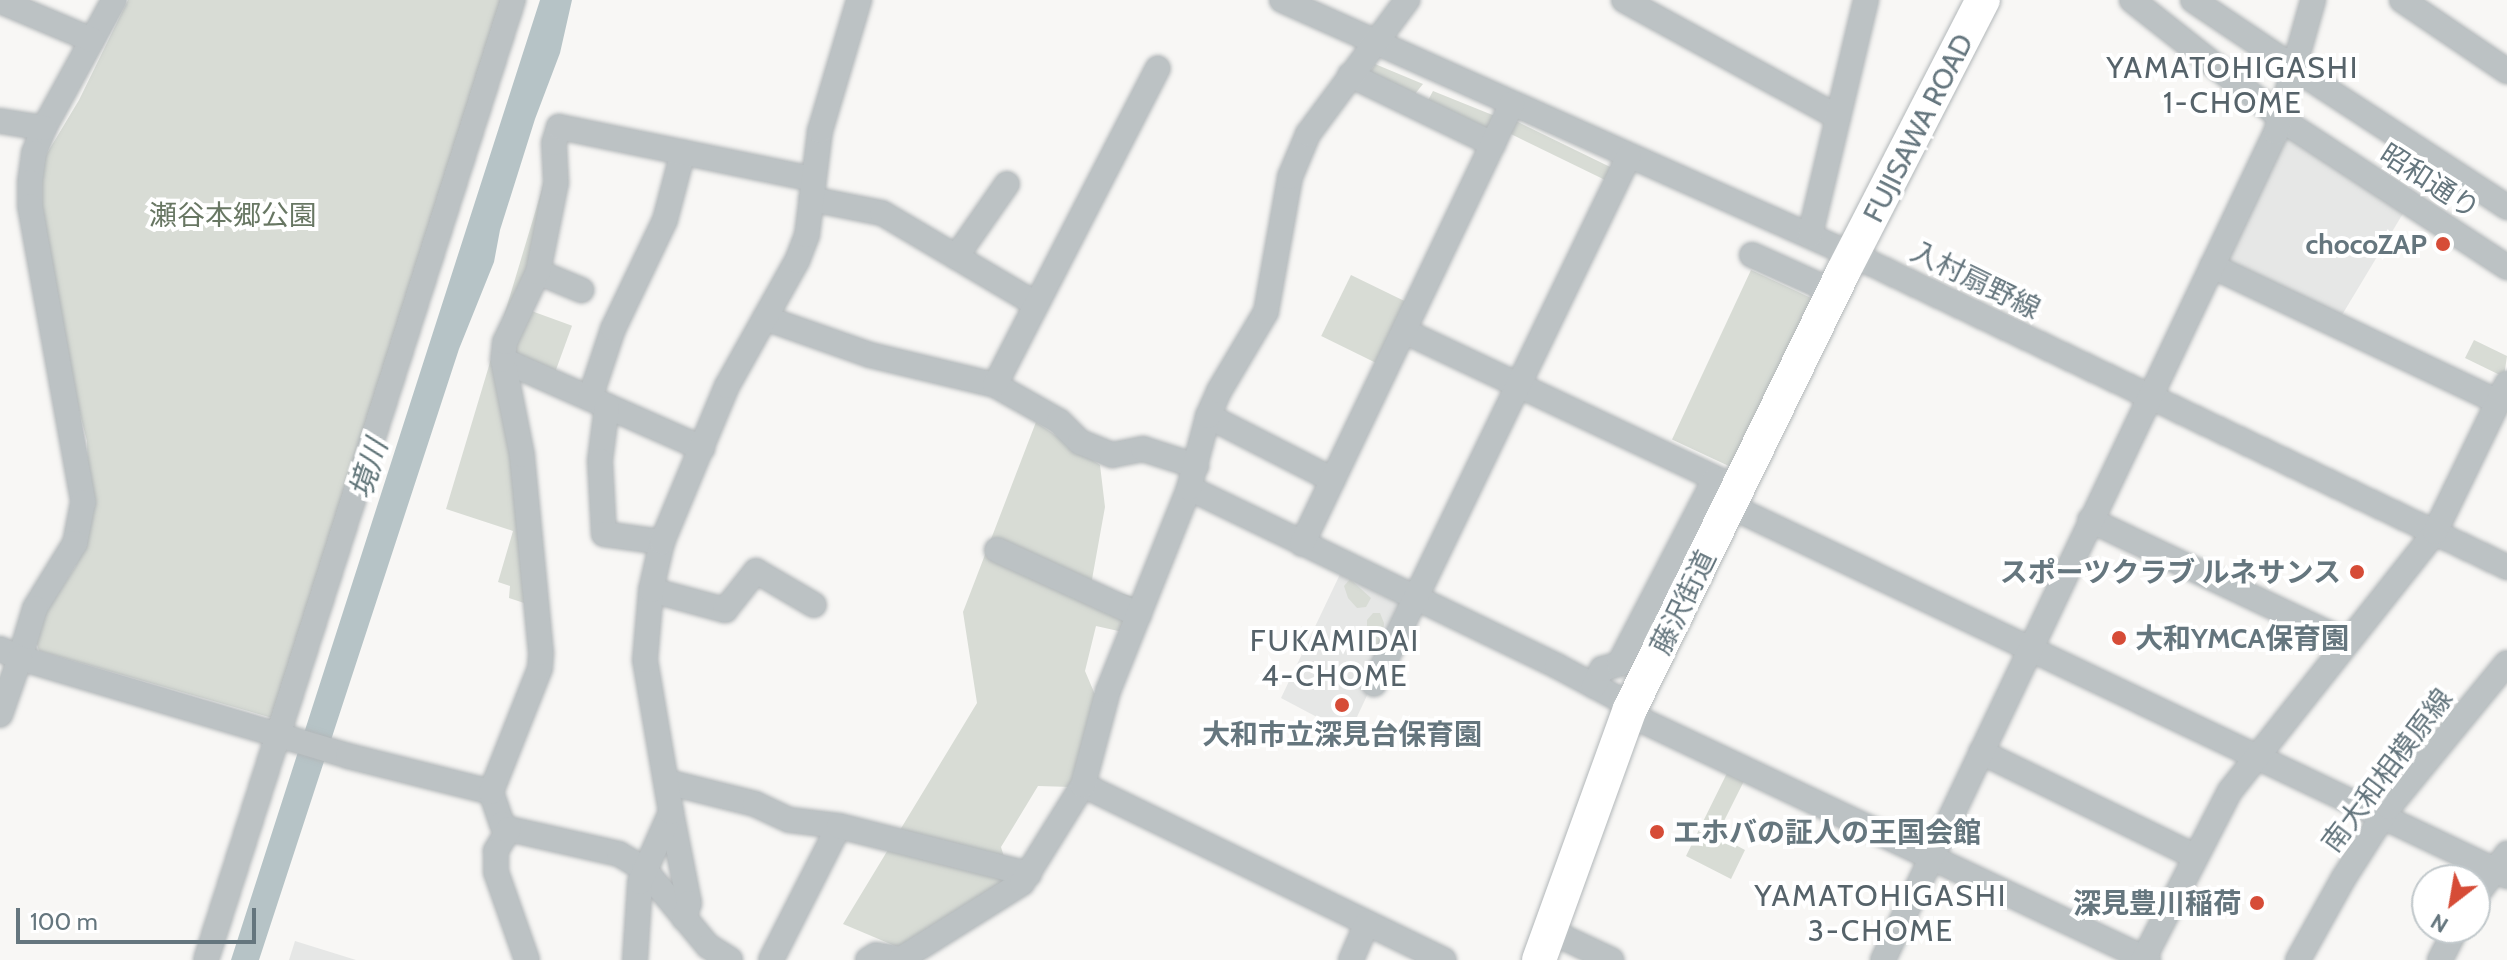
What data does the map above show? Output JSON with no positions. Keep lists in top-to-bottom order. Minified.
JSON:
{"streets":{"highway":["FUJISAWA ROAD","藤沢街道"],"street":["昭和通り","入村扇野線","南大和相模原線"]},"crossings":[["FUJISAWA ROAD","入村扇野線"],["FUJISAWA ROAD","藤沢街道"],["入村扇野線","藤沢街道"]],"districts":["YAMATOHIGASHI 1-CHOME","FUKAMIDAI 4-CHOME","YAMATOHIGASHI 3-CHOME"],"water":["境川"],"parks":["瀬谷本郷公園"],"places":["chocoZAP","スポーツクラブ ルネサンス","大和YMCA保育園","大和市立深見台保育園","エホバの証人の王国会館","深見豊川稲荷"],"scale_bar":"100 m","north":"bottom left"}
